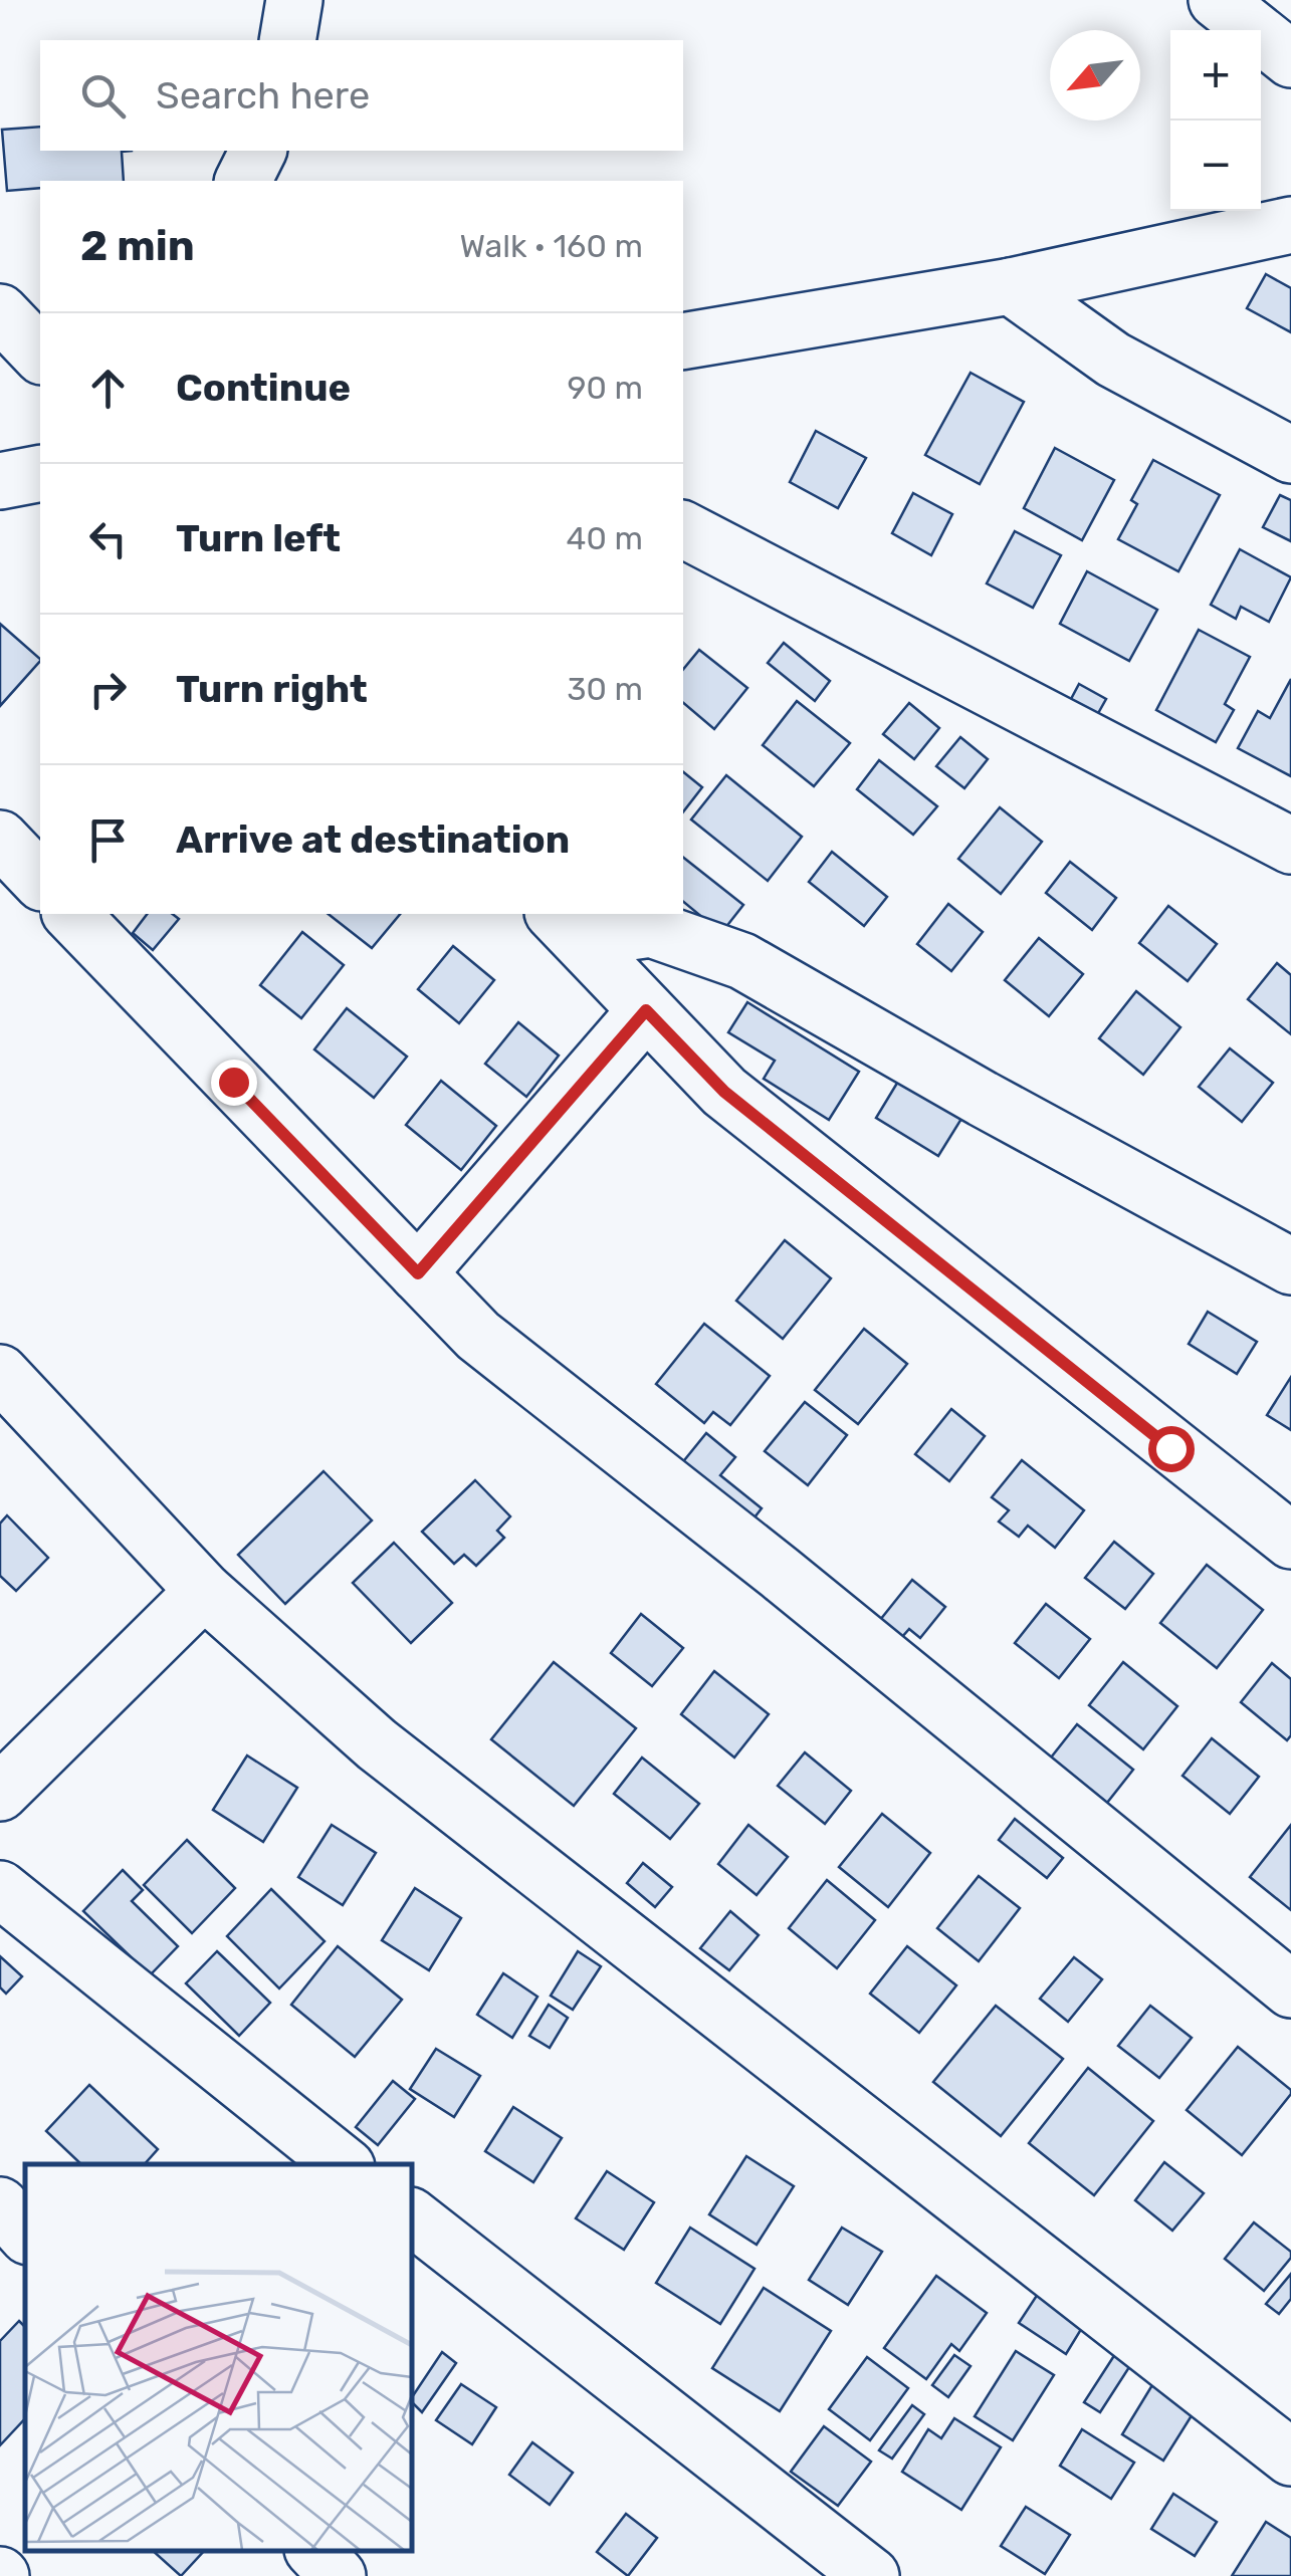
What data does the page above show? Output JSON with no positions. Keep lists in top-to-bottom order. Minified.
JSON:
{"north":"bottom left","page":{"map_buttons":["+","−"],"search":"Search here","heading":["2 min","Walk · 160 m"],"list":[["Continue","90 m"],["Turn left","40 m"],["Turn right","30 m"],"Arrive at destination"]}}
